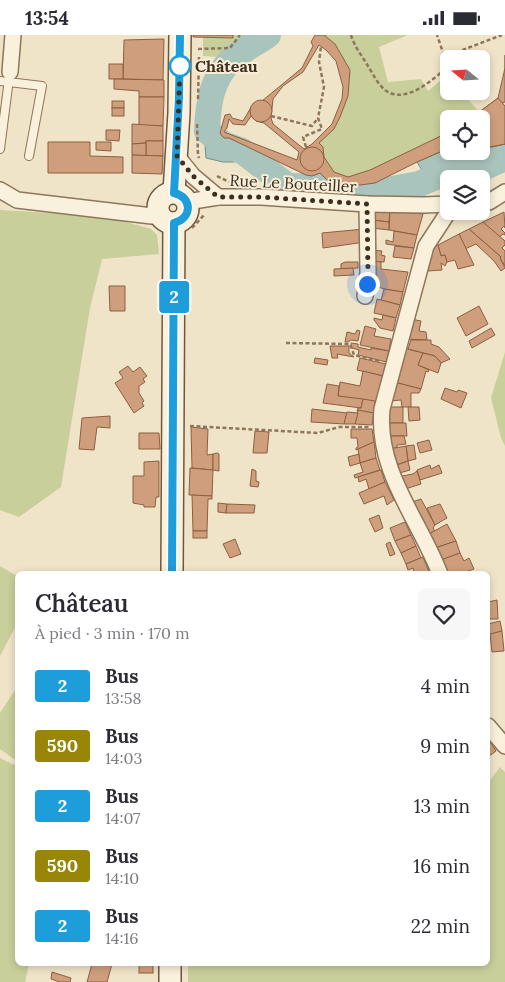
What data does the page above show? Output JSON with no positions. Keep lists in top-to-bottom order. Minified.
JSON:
{"streets":{"street":["Rue Le Bouteiller"]},"places":["Château"],"lines":["bus line 2"],"north":"left","page":{"status":"13:54","on_map":"2","heading":["Château","À pied · 3 min · 170 m"],"list":[{"mark":"2","name":"Bus","note":"13:58","value":"4 min"},{"mark":"590","name":"Bus","note":"14:03","value":"9 min"},{"mark":"2","name":"Bus","note":"14:07","value":"13 min"},{"mark":"590","name":"Bus","note":"14:10","value":"16 min"},{"mark":"2","name":"Bus","note":"14:16","value":"22 min"}]}}
